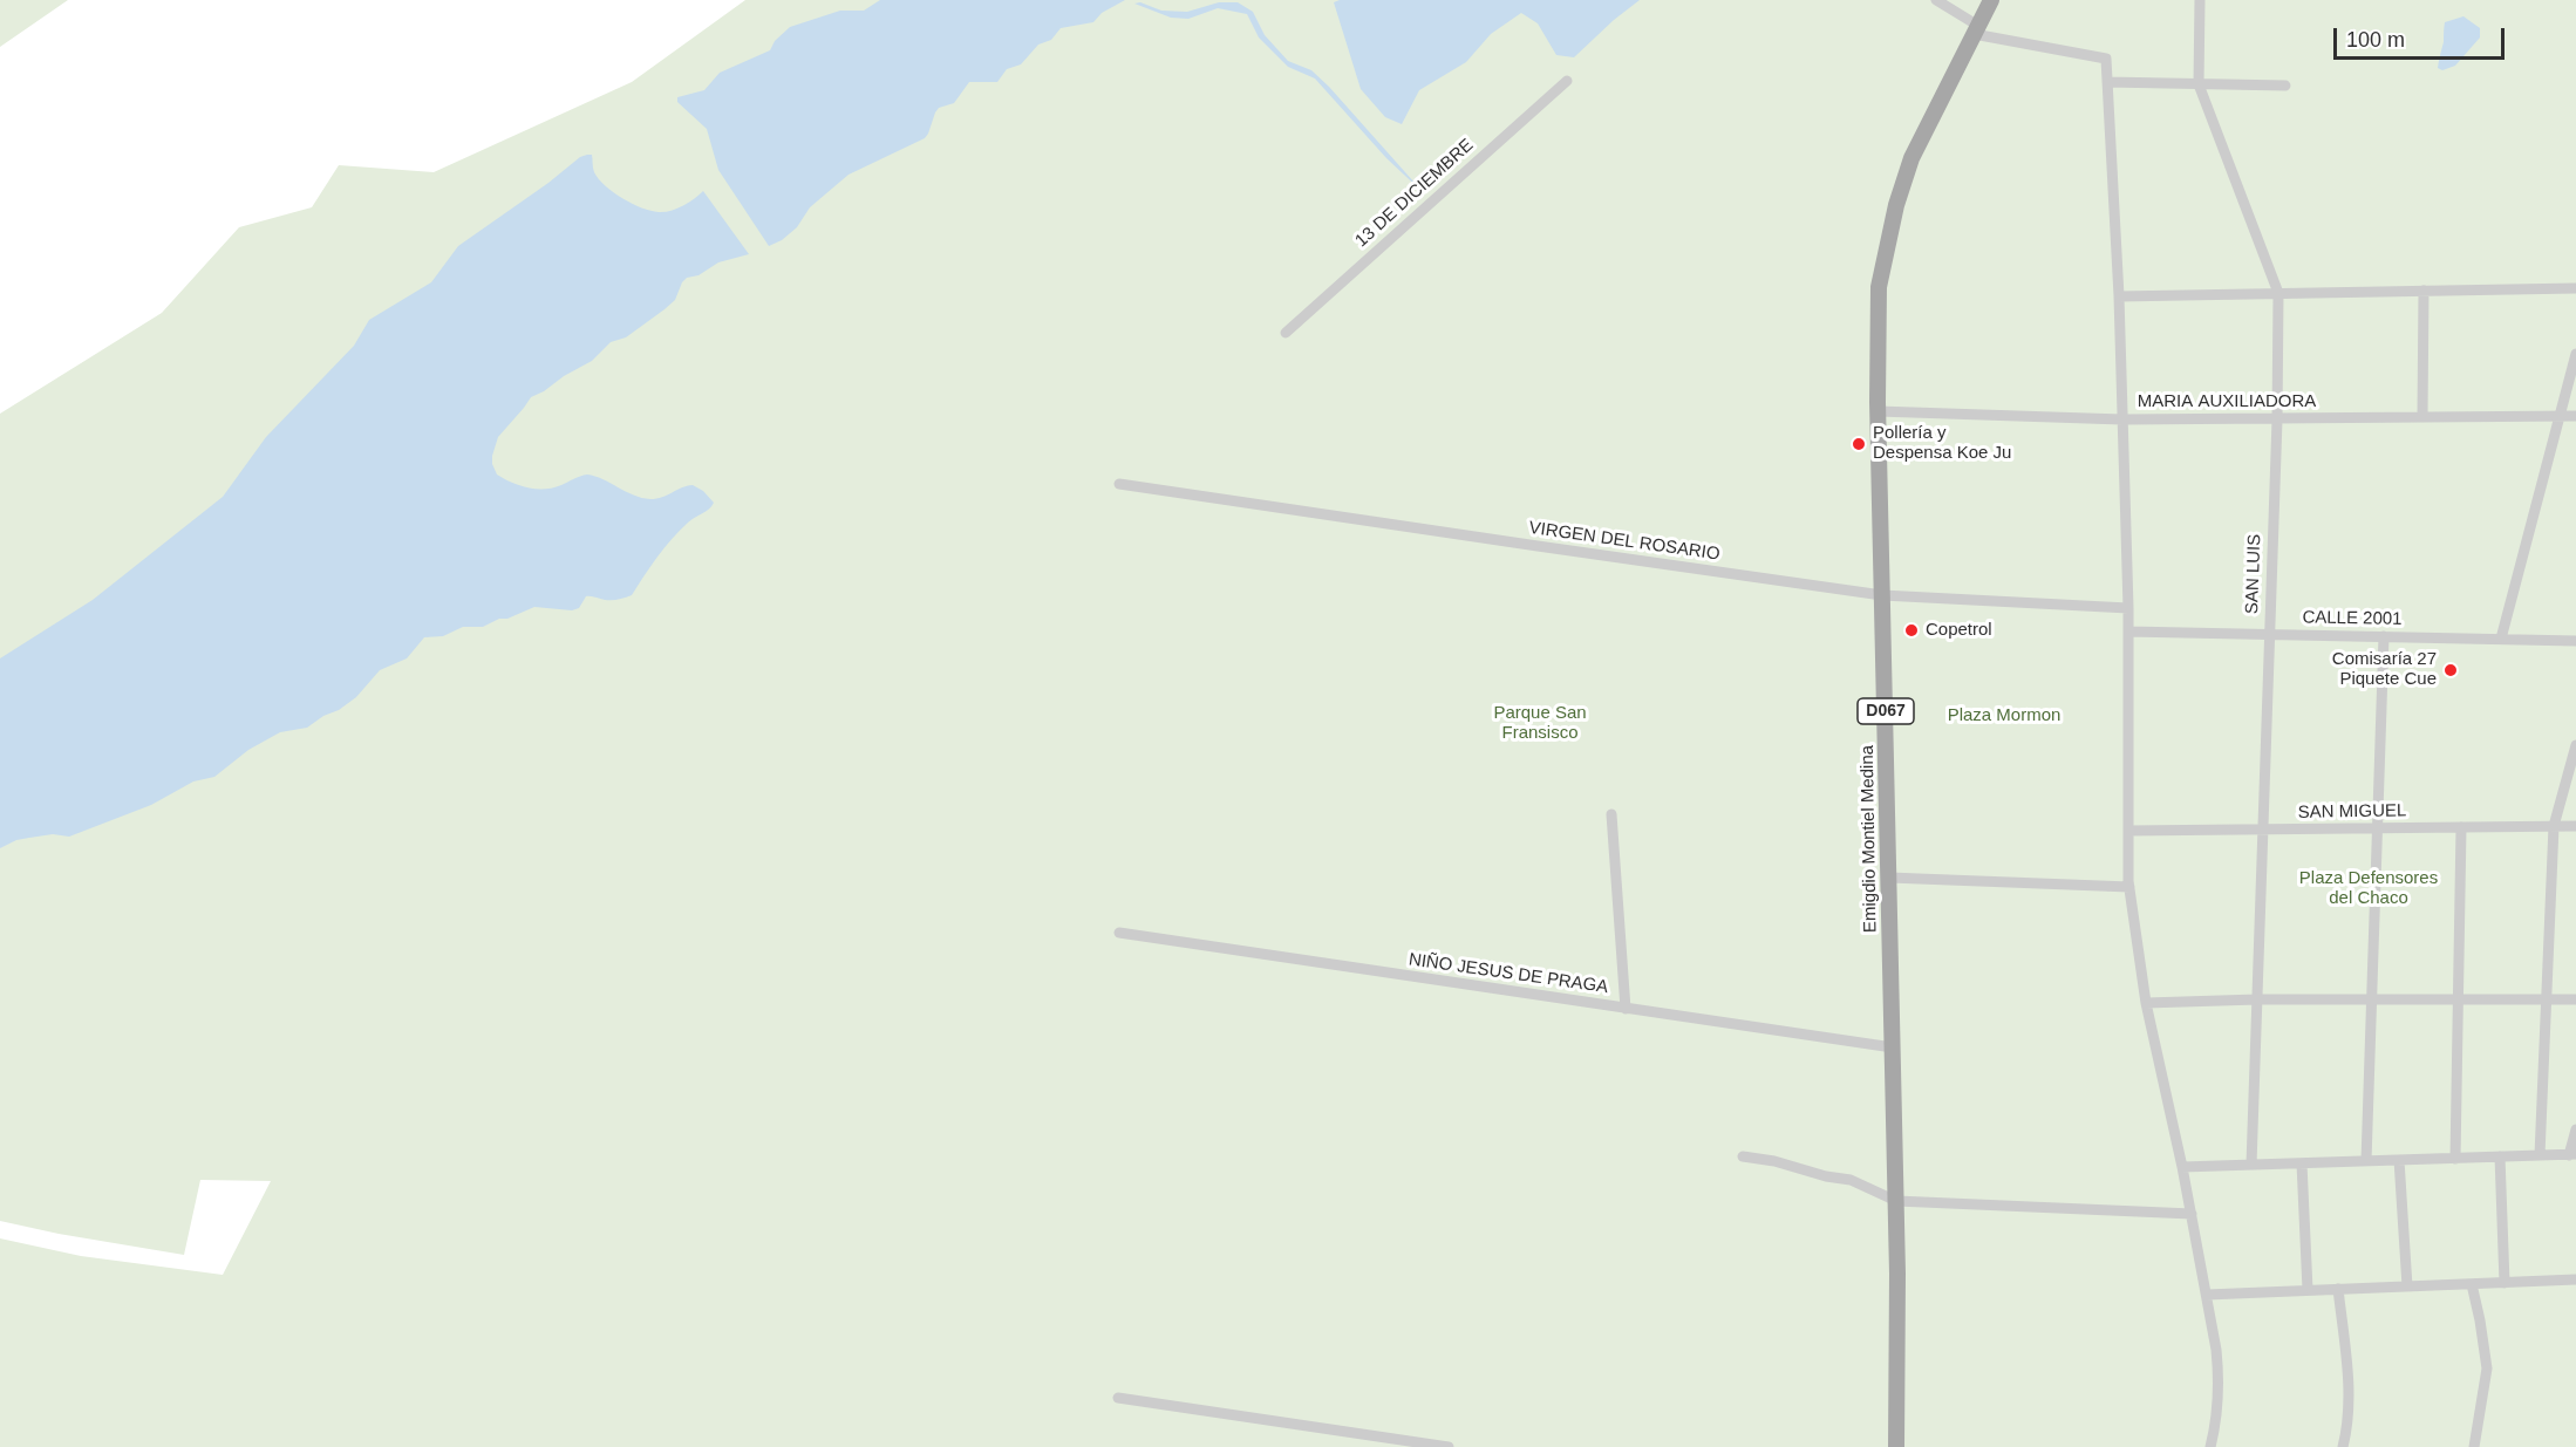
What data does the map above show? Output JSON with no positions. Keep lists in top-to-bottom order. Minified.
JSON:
{"streets":{"main road":["D067","Emigdio Montiel Medina"],"street":["13 DE DICIEMBRE","MARIA AUXILIADORA","VIRGEN DEL ROSARIO","SAN LUIS","CALLE 2001","SAN MIGUEL","NIÑO JESUS DE PRAGA"]},"crossings":[["MARIA AUXILIADORA","SAN LUIS"],["MARIA AUXILIADORA","Emigdio Montiel Medina"],["VIRGEN DEL ROSARIO","Emigdio Montiel Medina"],["SAN LUIS","CALLE 2001"],["SAN LUIS","SAN MIGUEL"],["Emigdio Montiel Medina","NIÑO JESUS DE PRAGA"]],"parks":["Parque San Fransisco","Plaza Mormon","Plaza Defensores del Chaco"],"places":["Pollería y Despensa Koe Ju","Copetrol","Comisaría 27 Piquete Cue"],"scale_bar":"100 m"}
